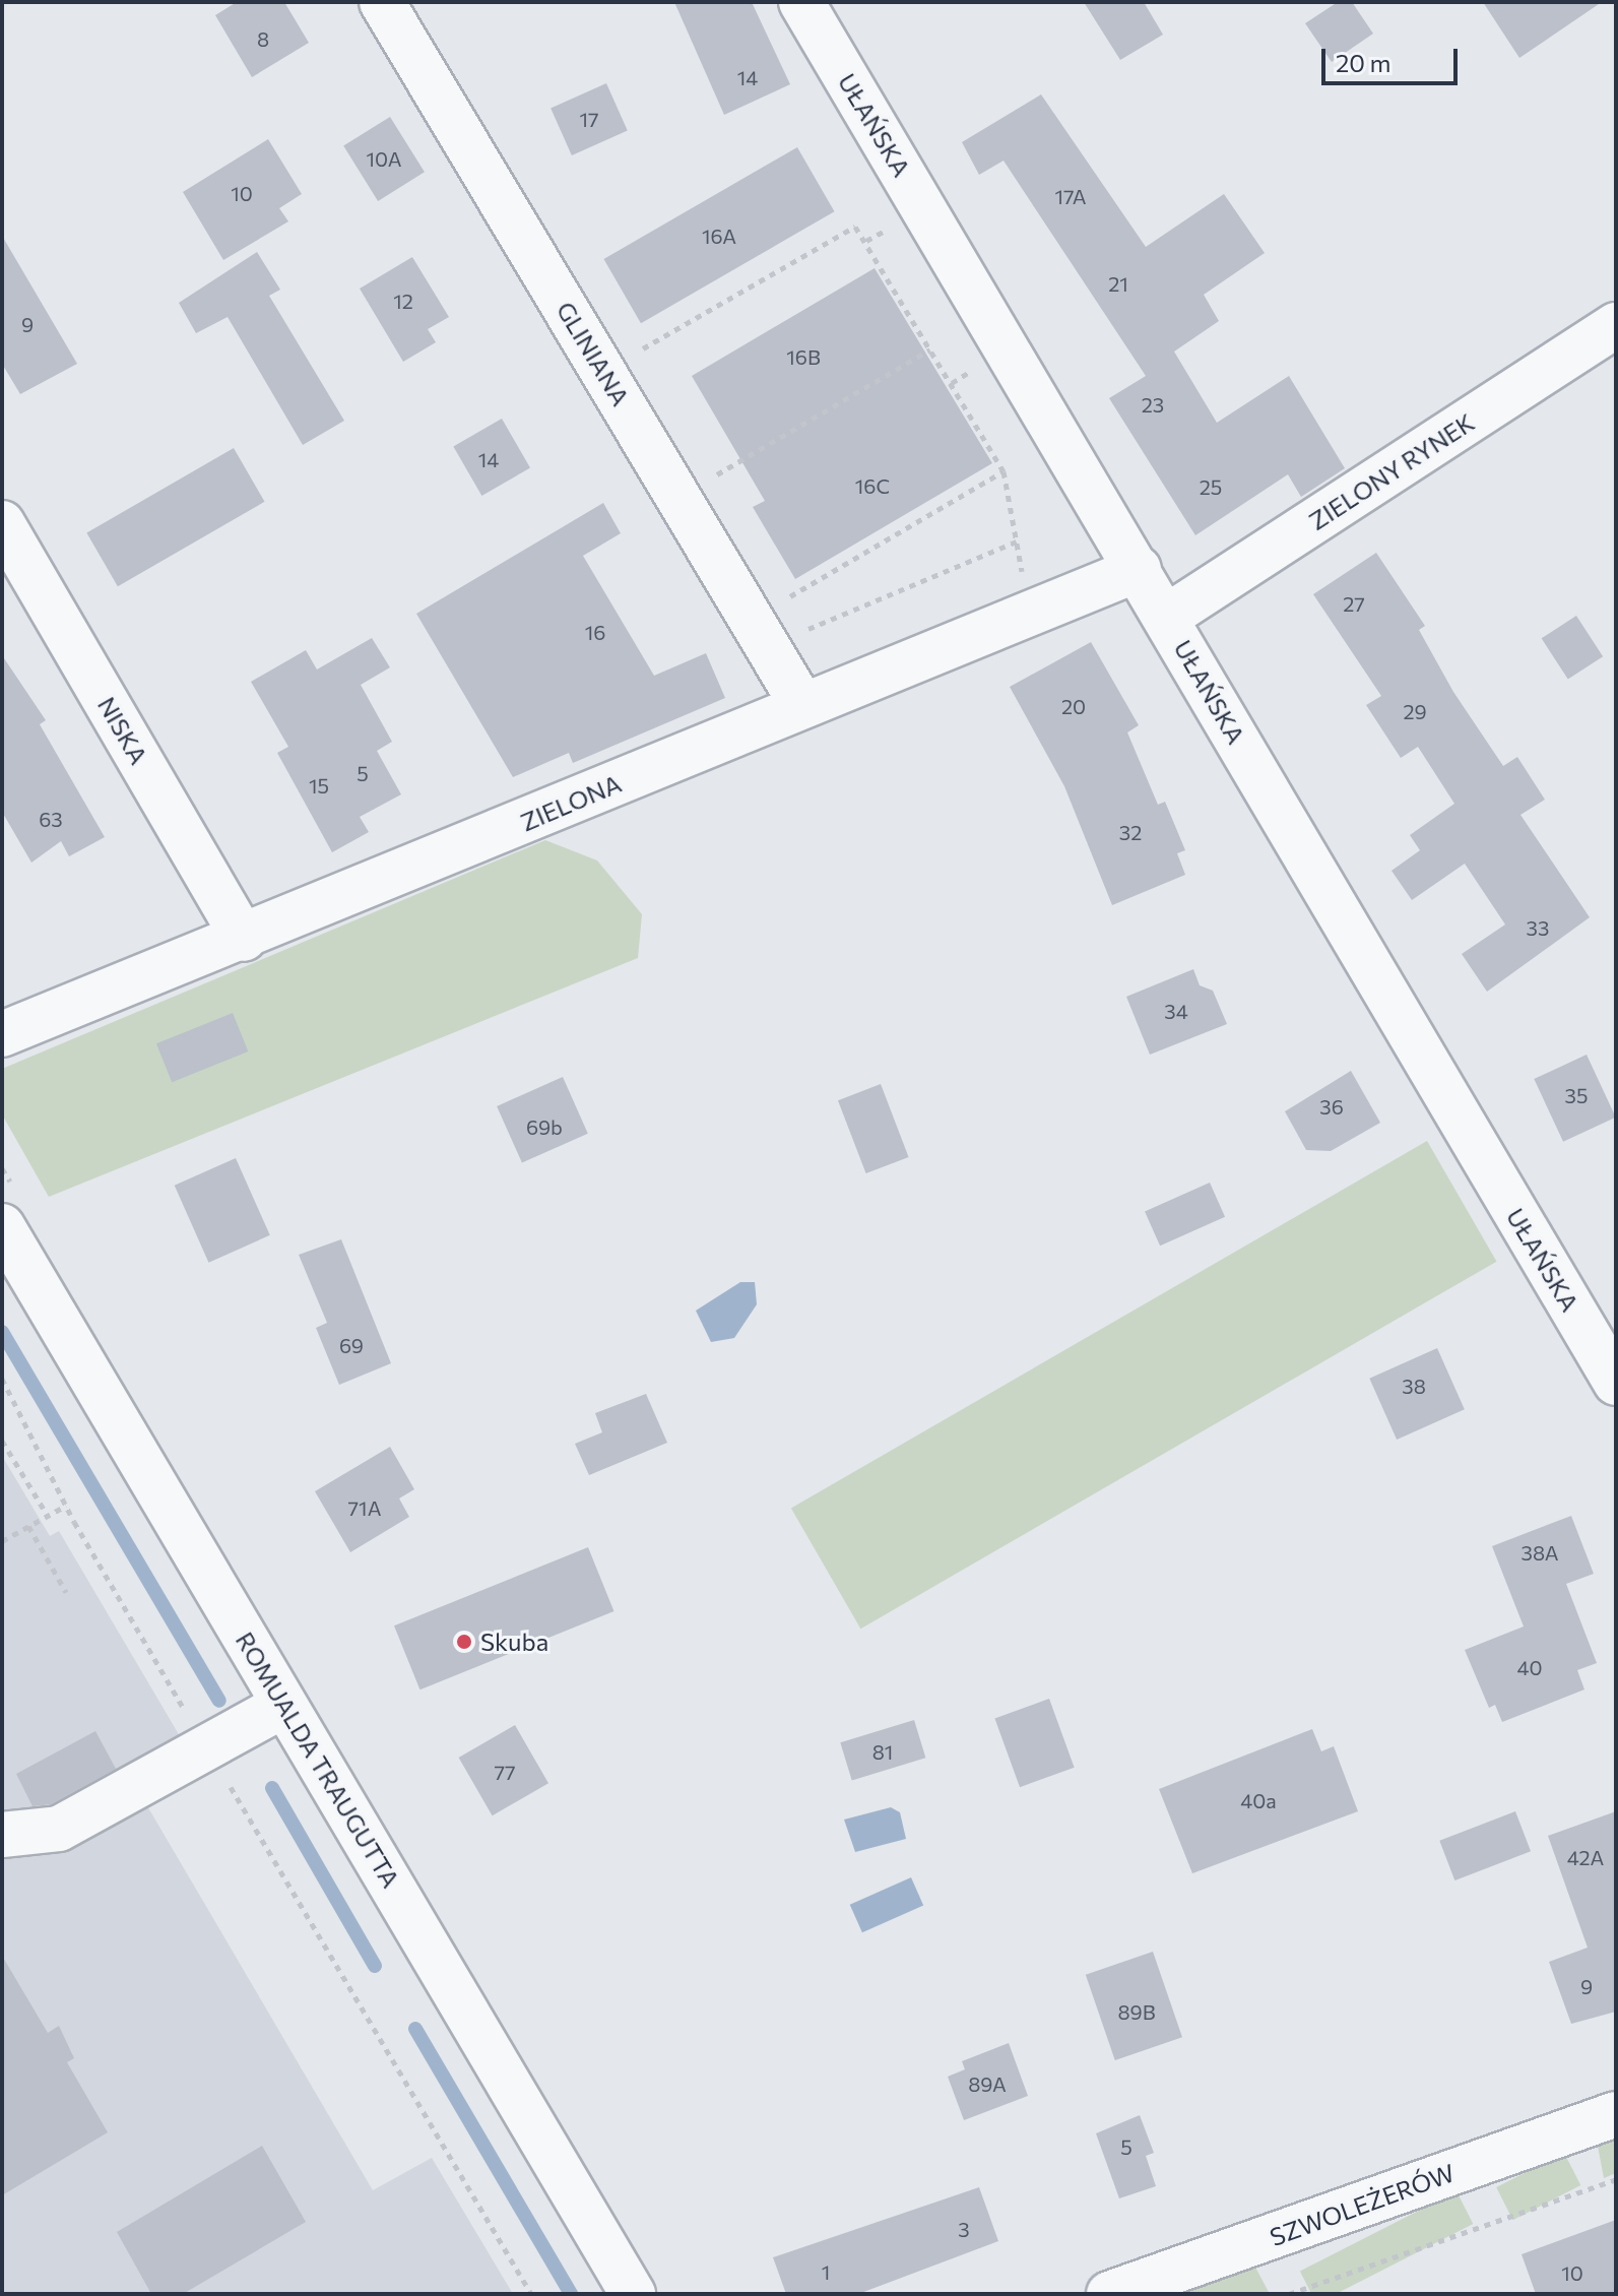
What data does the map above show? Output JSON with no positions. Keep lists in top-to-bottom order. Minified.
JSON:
{"streets":{"street":["UŁAŃSKA","GLINIANA","ZIELONY RYNEK","NISKA","ZIELONA","ROMUALDA TRAUGUTTA","SZWOLEŻERÓW"]},"crossings":[["UŁAŃSKA","ZIELONY RYNEK"],["UŁAŃSKA","ZIELONA"],["GLINIANA","ZIELONA"],["NISKA","ZIELONA"]],"places":["Skuba"],"house_numbers":["8","14","17","10A","10","17A","16A","21","12","9","16B","23","14","16C","25","27","16","20","29","5","15","63","32","33","34","35","36","69b","69","38","71A","38A","40","81","77","40a","42A","9","89B","89A","5","3","1","10"],"scale_bar":"20 m"}
